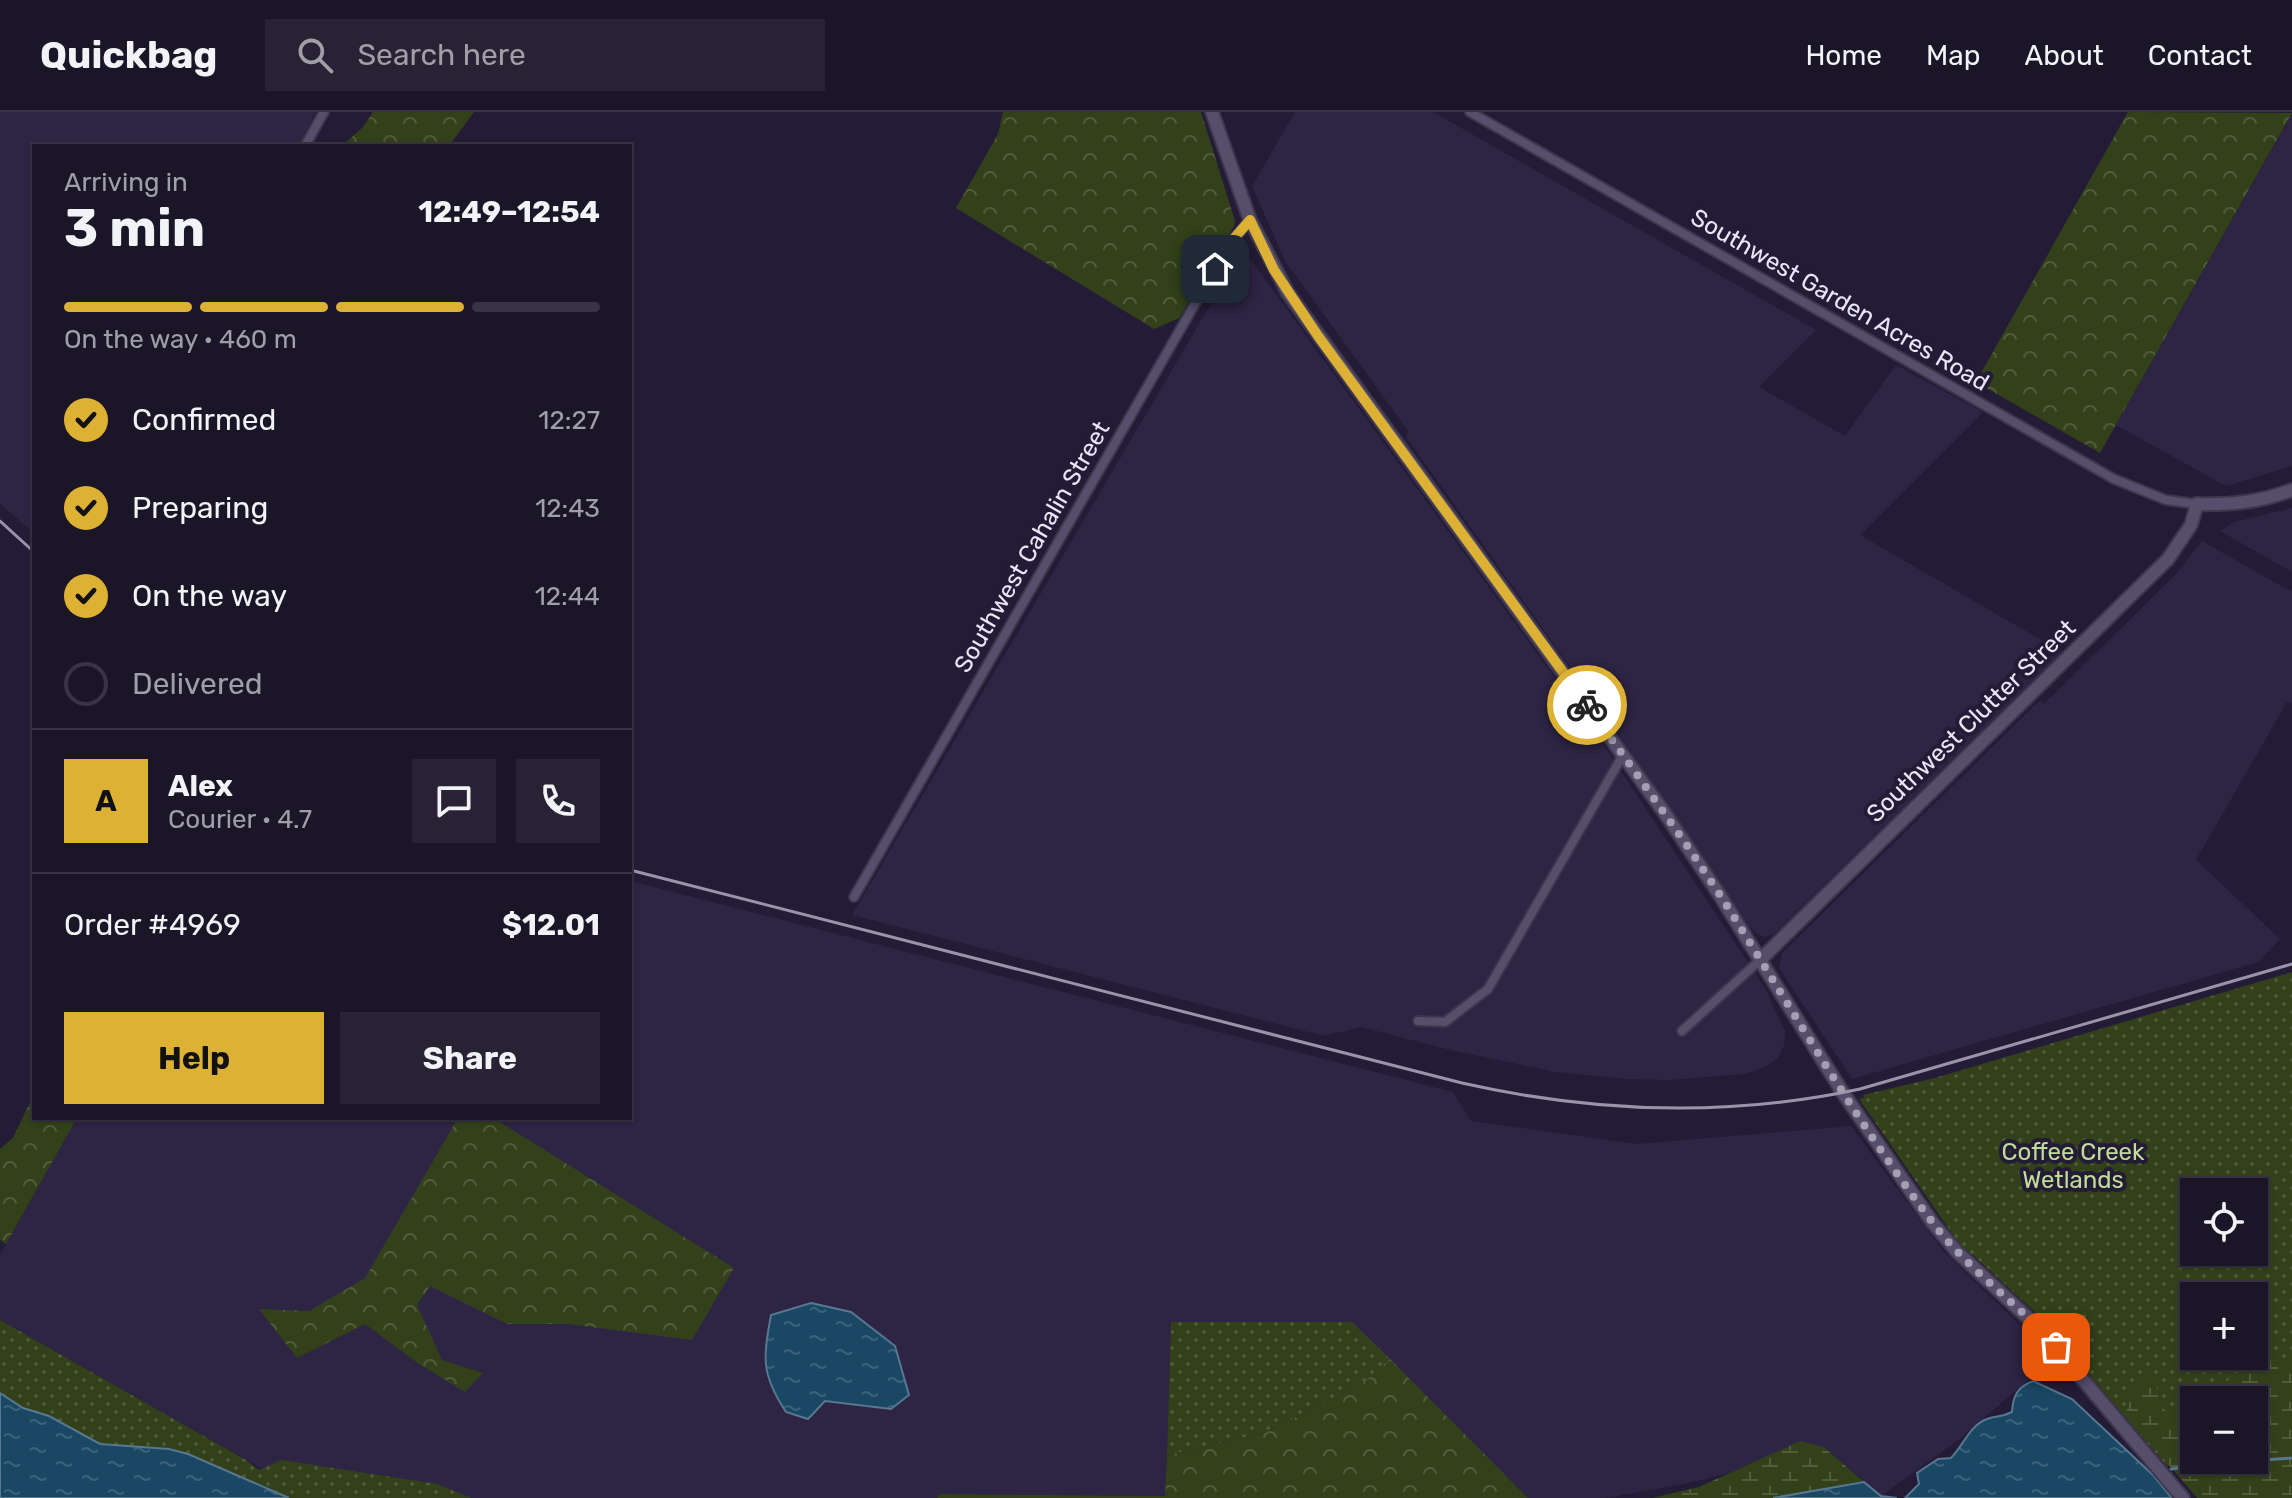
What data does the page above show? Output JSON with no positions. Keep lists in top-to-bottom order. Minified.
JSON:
{"streets":{"main road":["Southwest Clutter Street"],"street":["Southwest Garden Acres Road","Southwest Cahalin Street"]},"crossings":[["Southwest Garden Acres Road","Southwest Clutter Street"]],"parks":["Coffee Creek Wetlands"],"page":{"header":"Quickbag","search":"Search here","nav":["Home","Map","About","Contact"],"heading":["3 min","Arriving in","12:49–12:54"],"panel":["Alex","Courier · 4.7","Order #4969","$12.01"],"bar":"On the way · 460 m","list":[["Confirmed","12:27"],["Preparing","12:43"],["On the way","12:44"],"Delivered"],"round":"A","buttons":["Help","Share"],"map_buttons":["+","−"]}}
